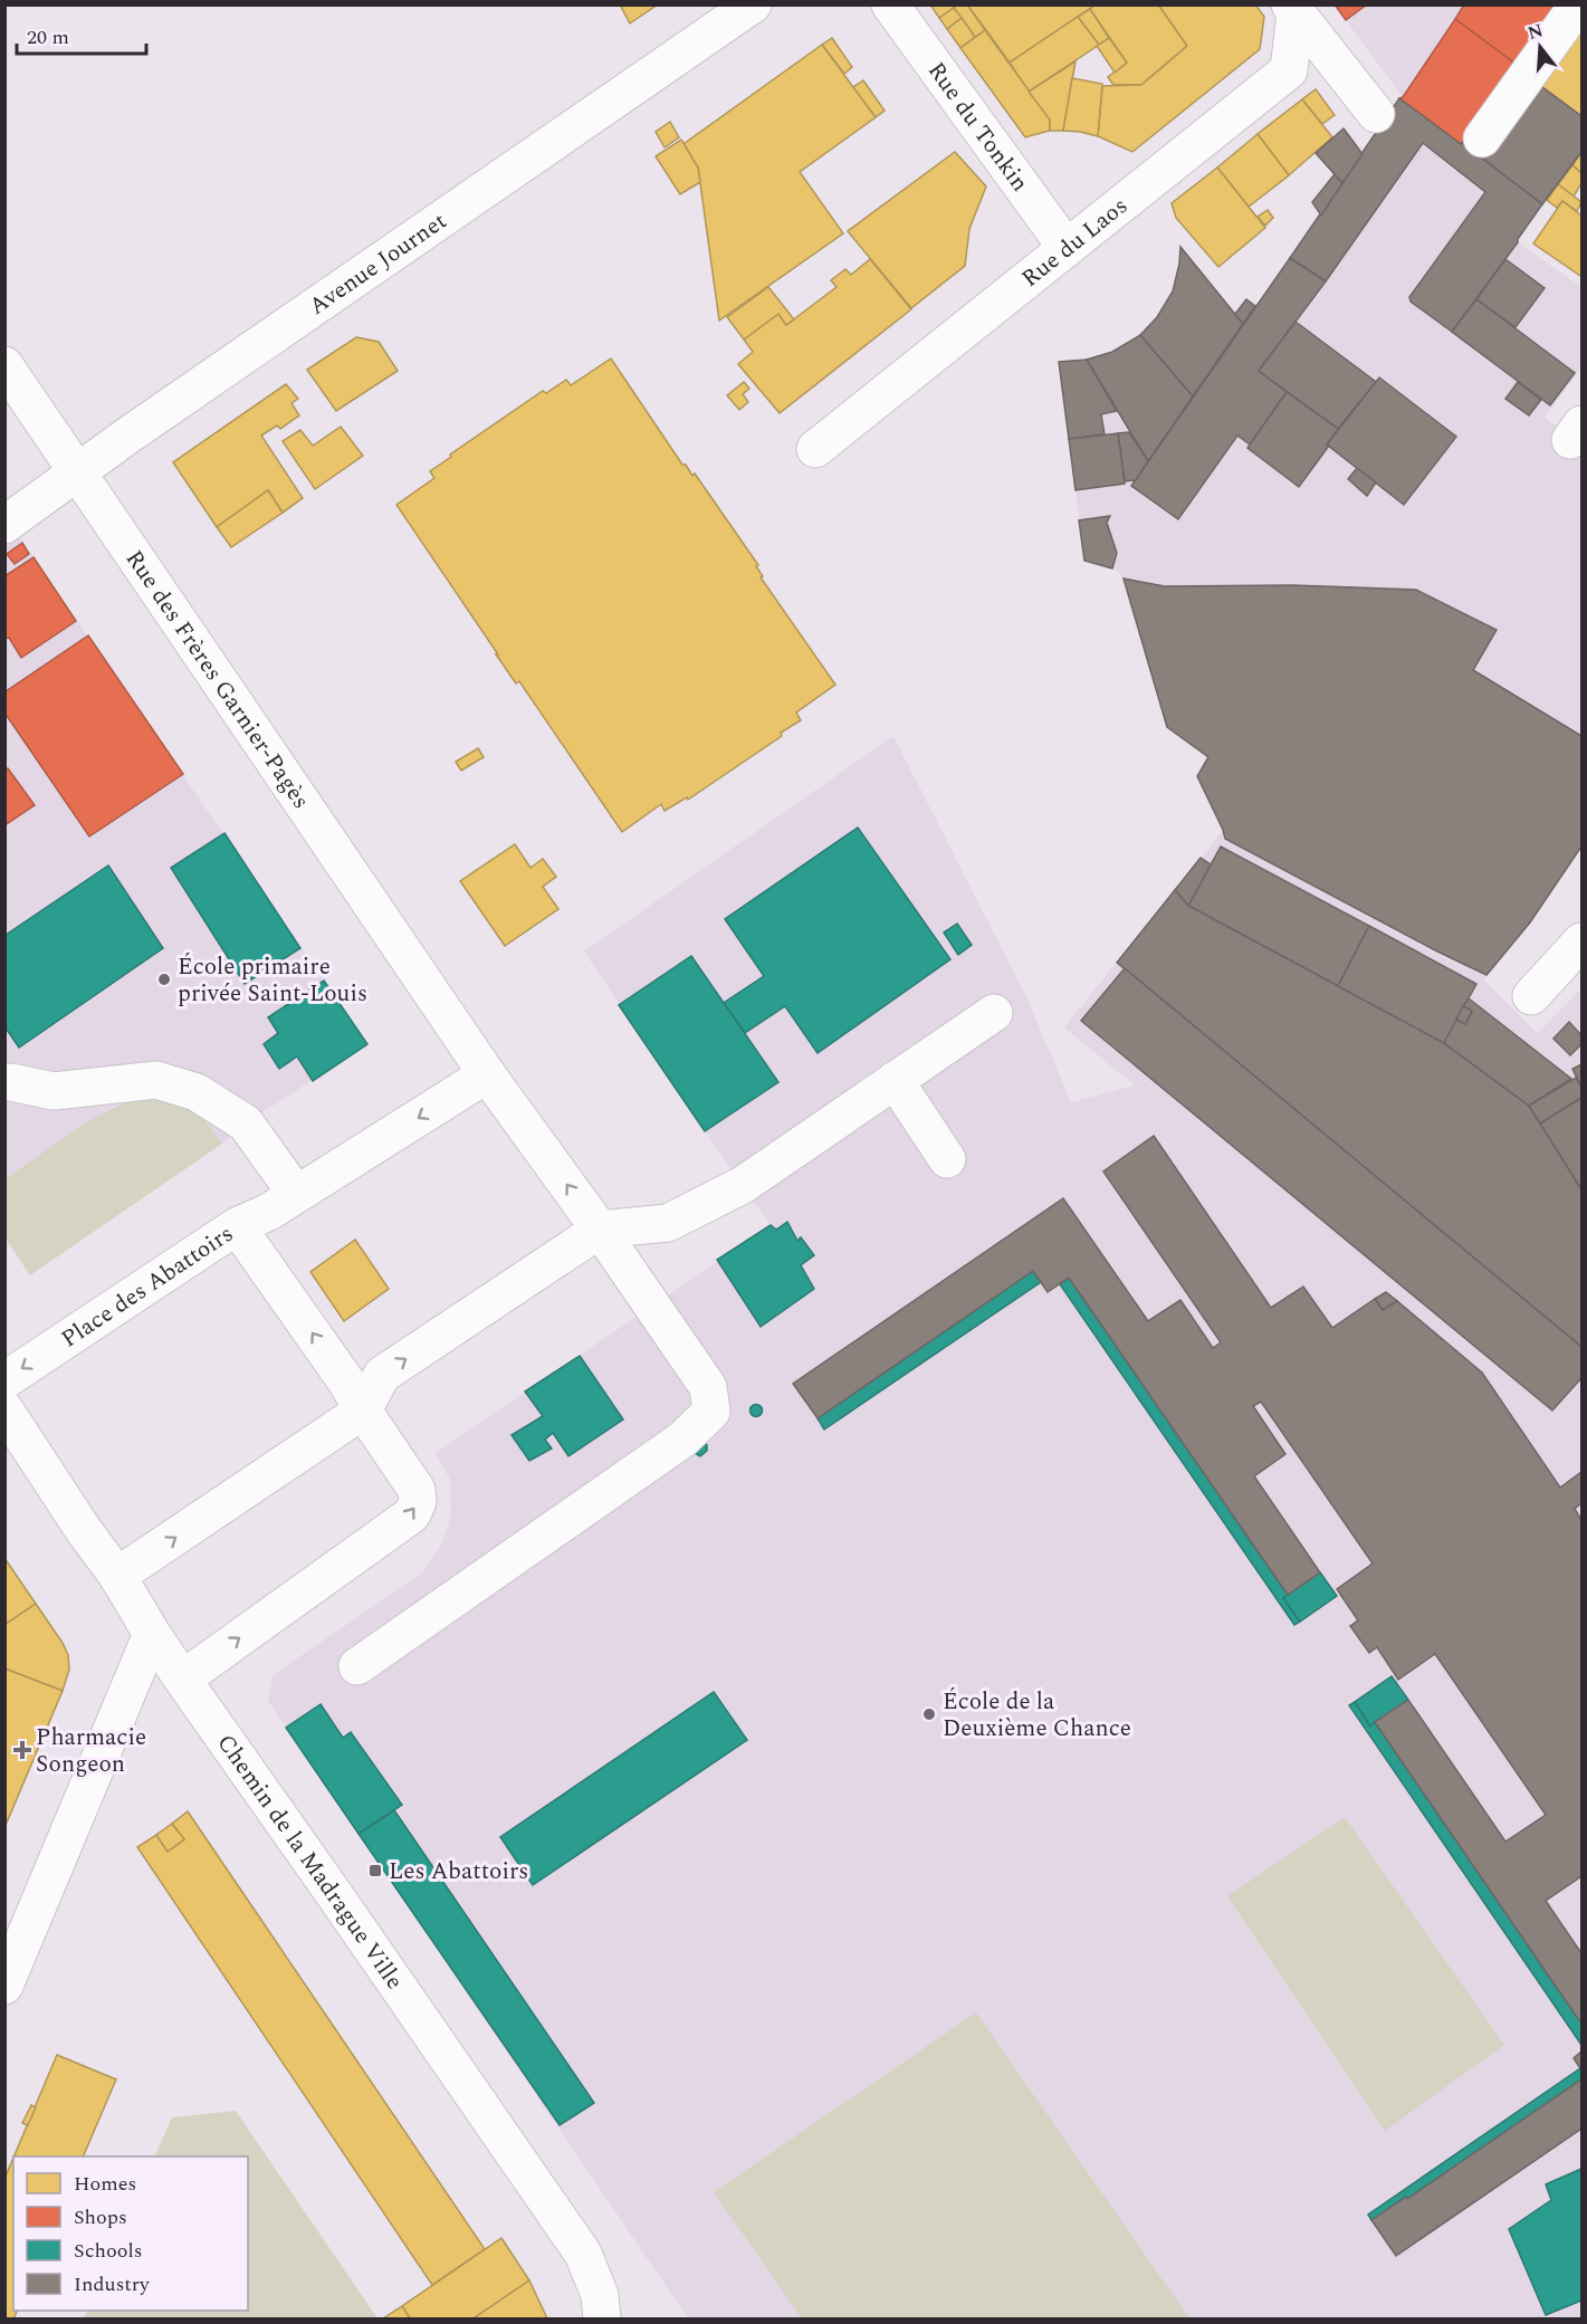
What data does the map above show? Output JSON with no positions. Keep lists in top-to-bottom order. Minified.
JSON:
{"streets":{"street":["Rue du Tonkin","Rue du Laos","Avenue Journet","Rue des Frères Garnier-Pagès","Place des Abattoirs","Chemin de la Madrague Ville"]},"crossings":[["Rue du Tonkin","Rue du Laos"],["Avenue Journet","Rue des Frères Garnier-Pagès"],["Place des Abattoirs","Chemin de la Madrague Ville"]],"places":{"other":["École primaire privée Saint-Louis","École de la Deuxième Chance"],"health":["Pharmacie Songeon"],"transit":["Les Abattoirs"]},"legend":["Homes","Shops","Schools","Industry"],"scale_bar":"20 m","north":"top"}
